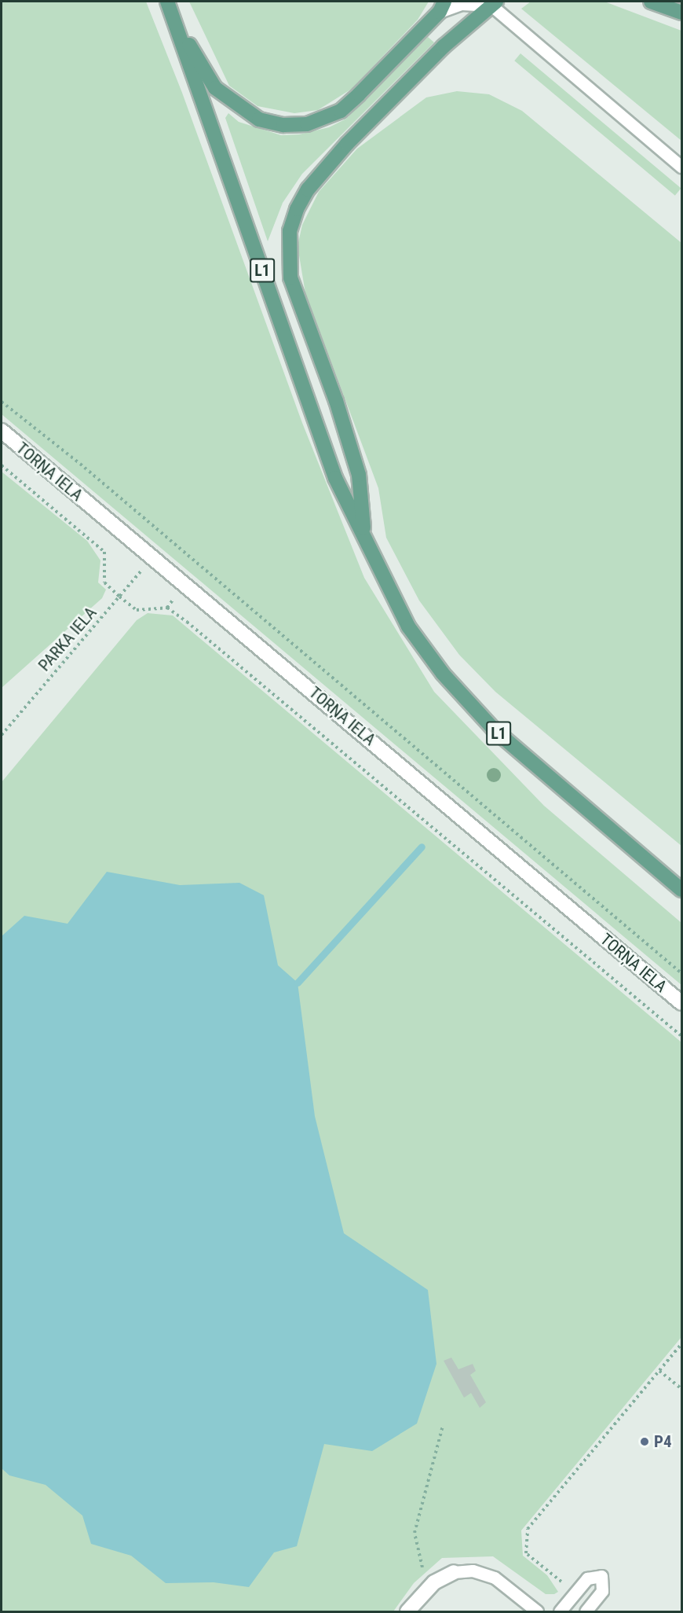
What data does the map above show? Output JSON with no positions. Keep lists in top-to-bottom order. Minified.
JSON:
{"streets":{"main road":["L1"],"street":["TORŅA IELA"],"path":["PARKA IELA"]},"crossings":[["TORŅA IELA","PARKA IELA"]],"places":["P4"]}
